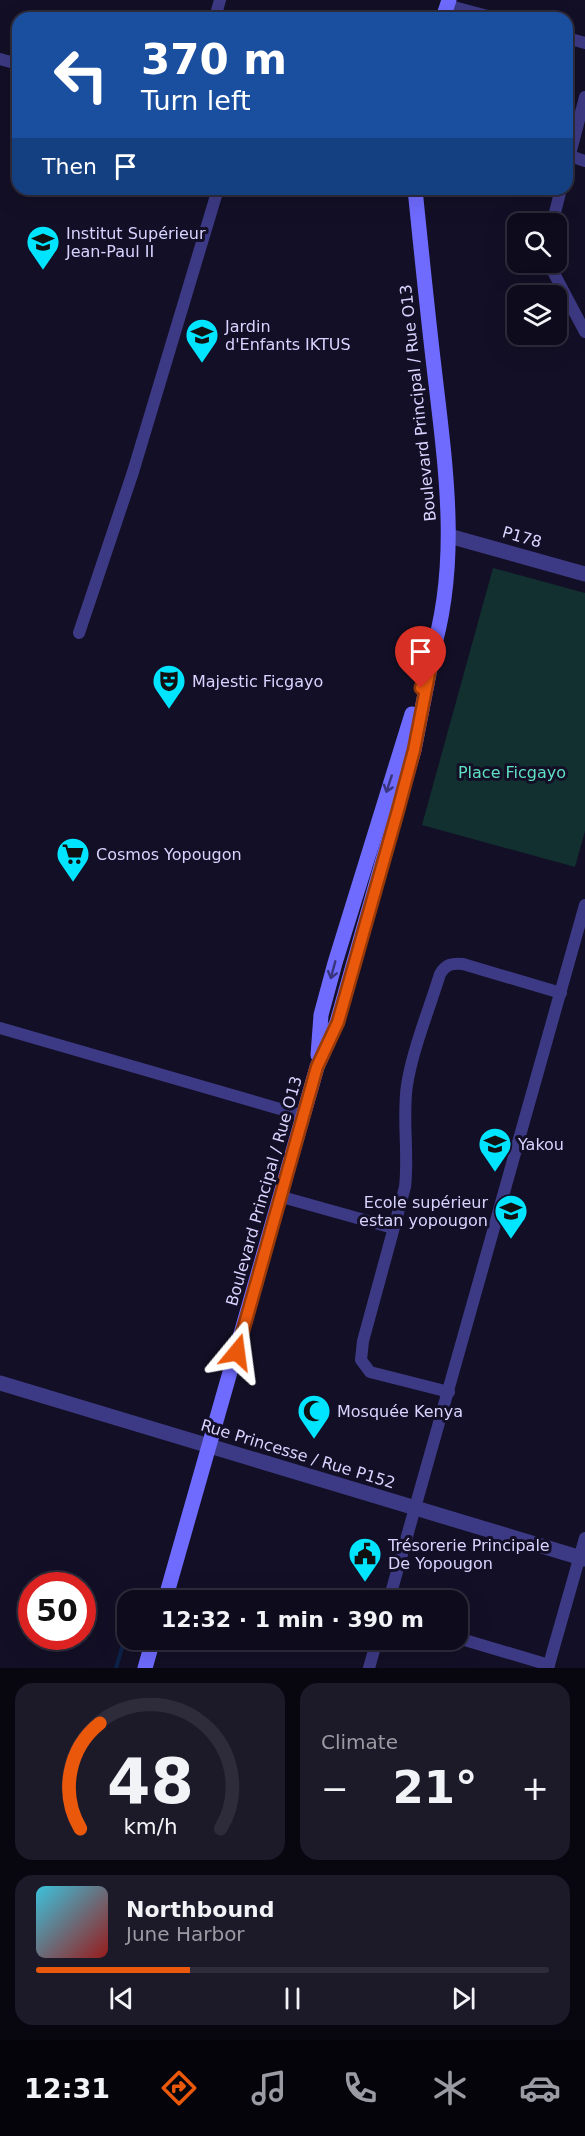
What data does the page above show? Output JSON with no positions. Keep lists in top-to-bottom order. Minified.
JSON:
{"streets":{"main road":["Boulevard Principal / Rue O13"],"street":["P178","Rue Princesse / Rue P152"]},"crossings":[["Boulevard Principal / Rue O13","P178"],["Boulevard Principal / Rue O13","Rue Princesse / Rue P152"]],"parks":["Place Ficgayo"],"places":{"school or university":["Institut Supérieur Jean-Paul II","Jardin d'Enfants IKTUS","Yakou","Ecole supérieur estan yopougon"],"theatre":["Majestic Ficgayo"],"supermarket":["Cosmos Yopougon"],"mosque":["Mosquée Kenya"],"public building":["Trésorerie Principale De Yopougon"]},"page":{"turn":["370 m","Turn left"],"then":"Then","limit":"50","trip":"12:32 · 1 min · 390 m","tile":"Climate","heat":["−","21°","+"],"song":["Northbound","June Harbor"],"tabs":"12:31","gauge":["48","km/h"]}}
